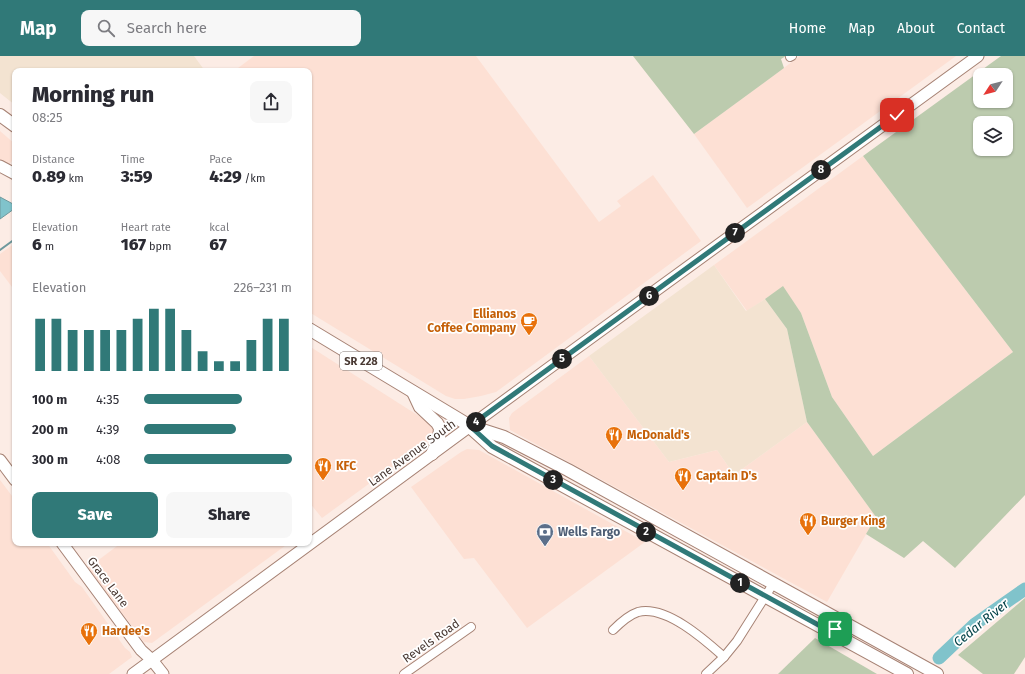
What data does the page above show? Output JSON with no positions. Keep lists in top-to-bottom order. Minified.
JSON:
{"streets":{"main road":["SR 228","Lane Avenue South","Grace Lane"],"street":["Revels Road"]},"crossings":[["SR 228","Lane Avenue South"],["Lane Avenue South","Grace Lane"]],"water":["Cedar River"],"places":{"cafe":["Ellianos Coffee Company"],"restaurant":["McDonald's","KFC","Captain D's","Burger King","Hardee's"],"bank":["Wells Fargo"]},"north":"bottom left","page":{"header":"Map","search":"Search here","nav":["Home","Map","About","Contact"],"heading":["Morning run","08:25"],"stats":[["Distance","0.89 km"],["Time","3:59"],["Pace","4:29 /km"],["Elevation","6 m"],["Heart rate","167 bpm"],["kcal","67"]],"pins":["8","7","6","5","4","3","2","1"],"chart":["Elevation","226–231 m"],"list":[{"name":"100 m","note":"4:35"},{"name":"200 m","note":"4:39"},{"name":"300 m","note":"4:08"}],"buttons":["Save","Share"]}}
